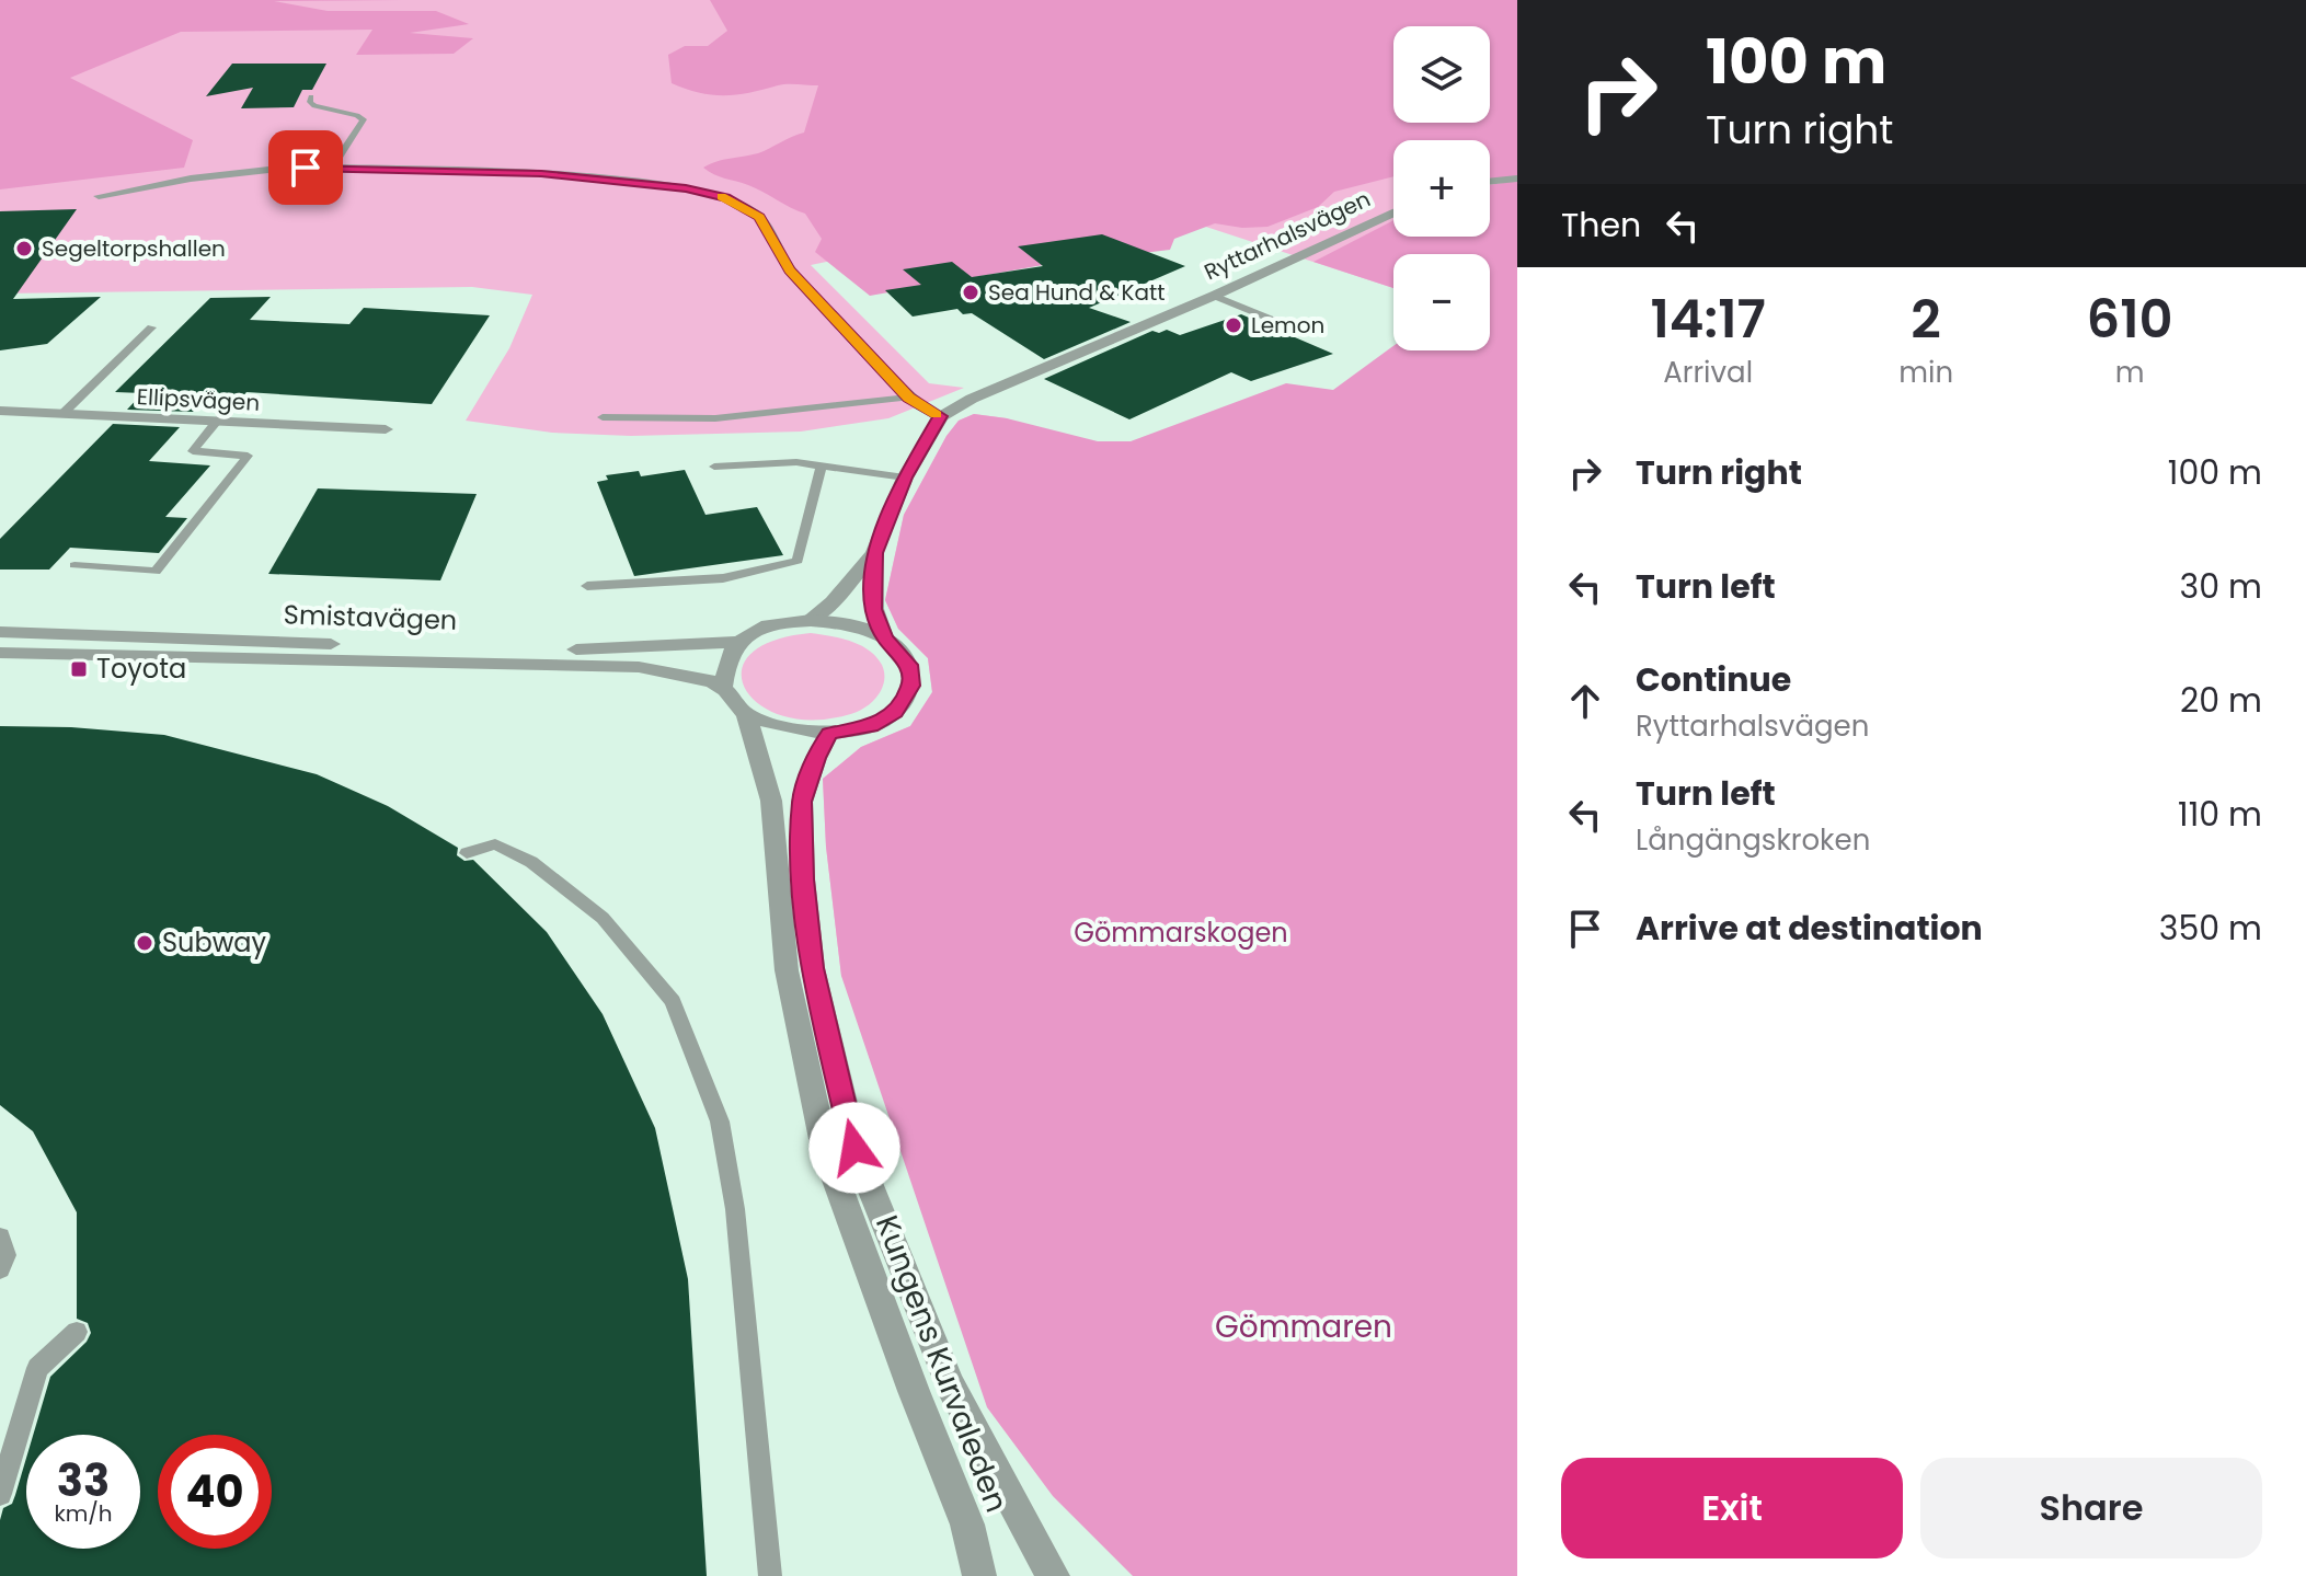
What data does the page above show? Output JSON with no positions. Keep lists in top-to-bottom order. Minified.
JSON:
{"streets":{"street":["Ryttarhalsvägen","Ellipsvägen","Smistavägen","Kungens Kurvaleden"]},"crossings":[["Smistavägen","Kungens Kurvaleden"]],"parks":["Gömmarskogen","Gömmaren"],"places":{"other":["Segeltorpshallen","Sea Hund & Katt","Lemon","Subway"],"transit":["Toyota"]},"page":{"turn":["100 m","Turn right"],"map_buttons":["+","−"],"then":"Then","eta":["14:17","Arrival","2","min","610","m"],"list":[{"name":"Turn right","value":"100 m"},{"name":"Turn left","value":"30 m"},{"name":"Continue","note":"Ryttarhalsvägen","value":"20 m"},{"name":"Turn left","note":"Långängskroken","value":"110 m"},{"name":"Arrive at destination","value":"350 m"}],"speed":"33 km/h","limit":"40","buttons":["Exit","Share"]}}
